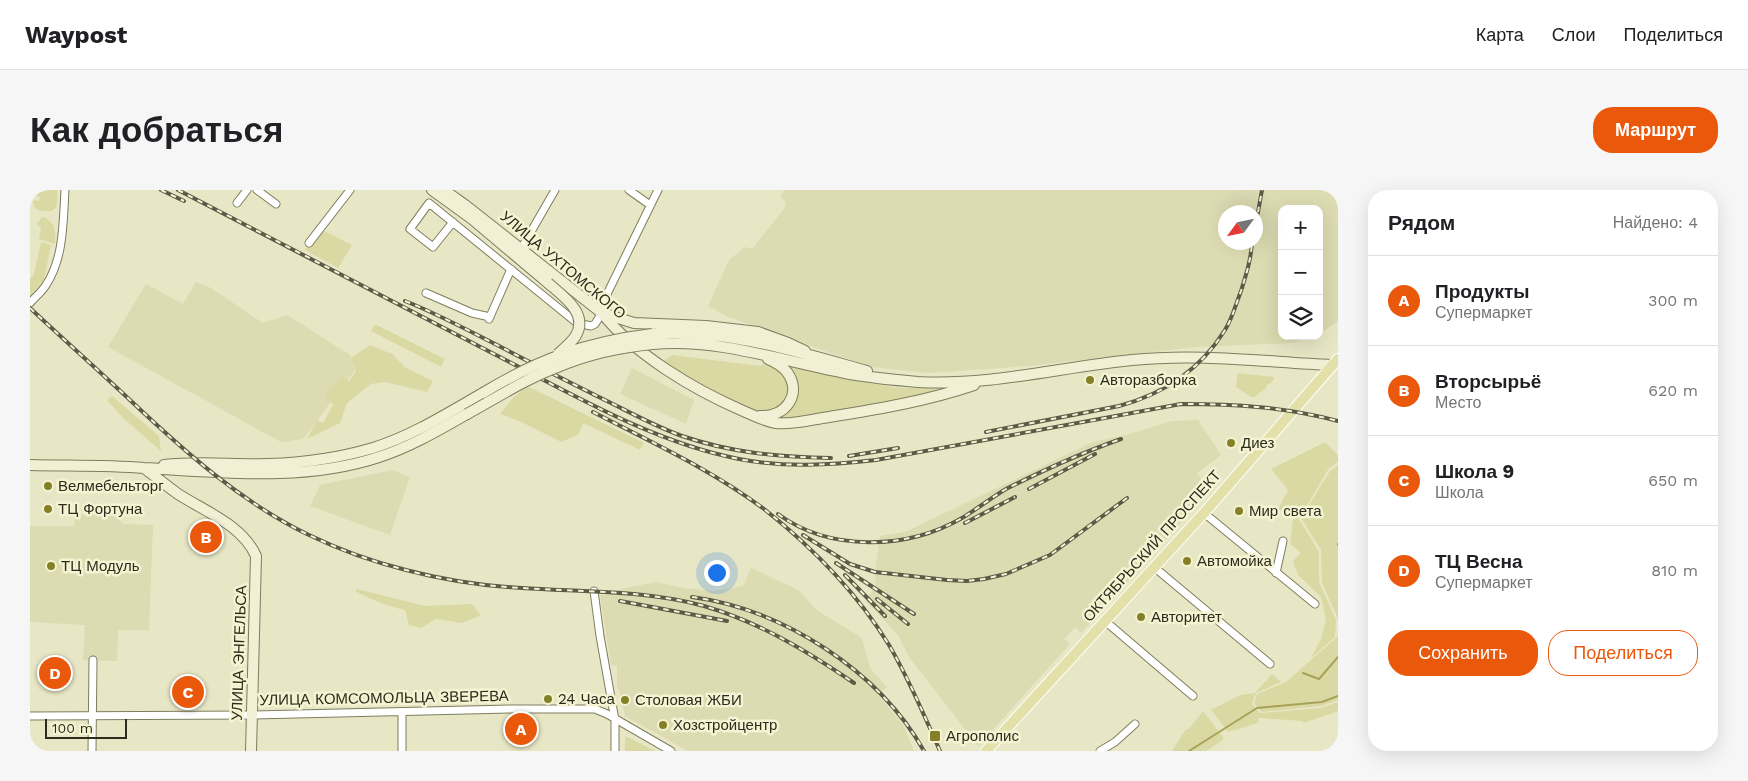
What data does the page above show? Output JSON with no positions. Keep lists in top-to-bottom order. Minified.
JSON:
{"streets":{"main road":["УЛИЦА УХТОМСКОГО","ОКТЯБРЬСКИЙ ПРОСПЕКТ","УЛИЦА ЭНГЕЛЬСА"],"street":["УЛИЦА КОМСОМОЛЬЦА ЗВЕРЕВА"]},"crossings":[["УЛИЦА ЭНГЕЛЬСА","УЛИЦА КОМСОМОЛЬЦА ЗВЕРЕВА"]],"places":{"other":["Авторазборка","Диез","Велмебельторг","ТЦ Фортуна","Мир света","Автомойка","ТЦ Модуль","Авторитет","24 Часа","Столовая ЖБИ","Хозстройцентр"],"transit":["Агрополис"]},"scale_bar":"100 m","north":"bottom left","page":{"header":"Waypost","nav":["Карта","Слои","Поделиться"],"buttons":["Маршрут",["Сохранить","Поделиться"]],"title":"Как добраться","heading":["Рядом","Найдено: 4"],"map_buttons":["+","−"],"list":[{"mark":"A","name":"Продукты","note":"Супермаркет","value":"300 m"},{"mark":"B","name":"Вторсырьё","note":"Место","value":"620 m"},{"mark":"C","name":"Школа 9","note":"Школа","value":"650 m"},{"mark":"D","name":"ТЦ Весна","note":"Супермаркет","value":"810 m"}],"pins":["B","D","C","A"],"scale":"100 m"}}
